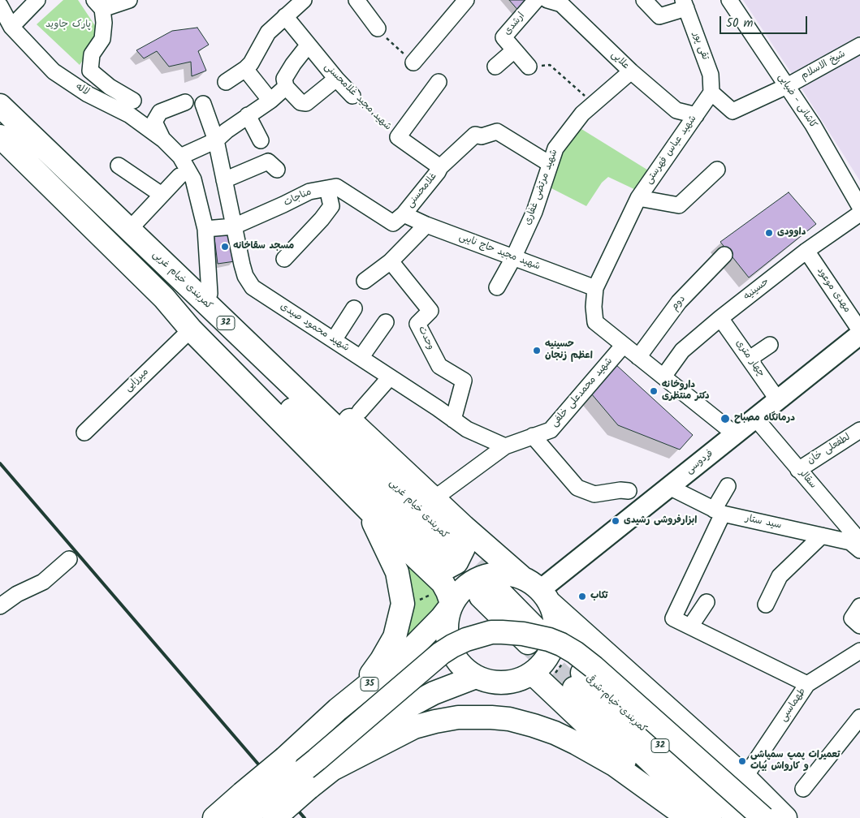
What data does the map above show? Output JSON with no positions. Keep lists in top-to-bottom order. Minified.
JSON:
{"streets":{"highway":["کمربندی خیام غربی","32","35","کمربندی خیام شرقی"],"main road":["فردوسی"],"street":["ارشدی","تقی پور","علایی","شیخ الاسلام","لاله","شهید مجید غلامحسنی","کاشانی - ضیایی","شهید عباس فهرستی","شهید مرتضی غفاری","غلامحسنی","مناجات","شهید مجید حاج نایبی","حسینیه","مهدی موعود","دوم","شهید محمود صیدی","وحدت","چهار متری","میرزایی","شهید محمدعلی خلفی","لطفعلی خان","سقالر","سید ستار","طهماسبی"]},"crossings":[["تقی پور","شهید عباس فهرستی"],["علایی","شهید عباس فهرستی"],["علایی","شهید مرتضی غفاری"],["شیخ الاسلام","کاشانی - ضیایی"],["لاله","مناجات"],["شهید مجید غلامحسنی","غلامحسنی"],["شهید عباس فهرستی","شهید مجید حاج نایبی"],["شهید مرتضی غفاری","غلامحسنی"],["شهید مرتضی غفاری","شهید مجید حاج نایبی"],["غلامحسنی","مناجات"],["غلامحسنی","شهید مجید حاج نایبی"],["مناجات","شهید مجید حاج نایبی"],["مناجات","شهید محمود صیدی"],["کمربندی خیام غربی","32"],["حسینیه","مهدی موعود"],["حسینیه","چهار متری"],["شهید محمود صیدی","وحدت"],["شهید محمود صیدی","شهید محمدعلی خلفی"],["چهار متری","فردوسی"],["لطفعلی خان","سقالر"],["فردوسی","سقالر"],["فردوسی","سید ستار"],["فردوسی","35"]],"parks":["پارک جاوید"],"places":["داوودی","مسجد سقاخانه","حسینیه اعظم زنجان","داروخانه دکتر منتظری","درمانگاه مصباح","ابزارفروشی رشیدی","تکاب","تعمیرات پمپ سمپاشی و کارواش بیات"],"scale_bar":"50 m"}
